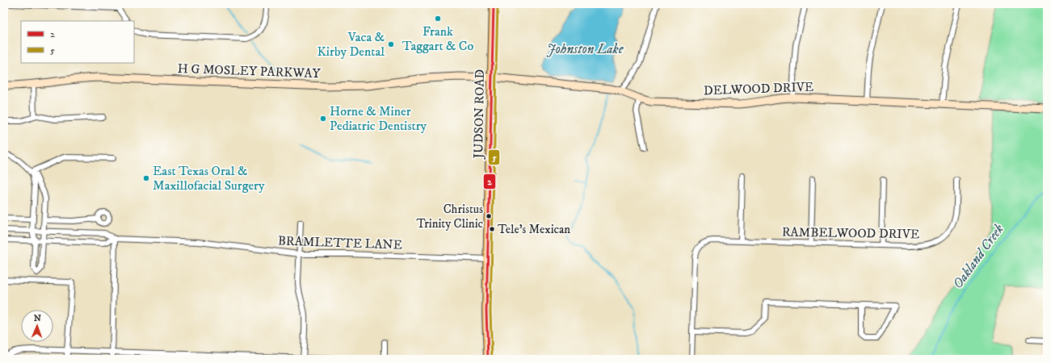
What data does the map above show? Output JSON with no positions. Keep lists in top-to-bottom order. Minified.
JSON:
{"streets":{"main road":["JUDSON ROAD"],"street":["H G MOSLEY PARKWAY","DELWOOD DRIVE","RAMBELWOOD DRIVE","BRAMLETTE LANE"]},"crossings":[["H G MOSLEY PARKWAY","DELWOOD DRIVE"],["H G MOSLEY PARKWAY","JUDSON ROAD"],["DELWOOD DRIVE","JUDSON ROAD"],["JUDSON ROAD","BRAMLETTE LANE"]],"water":["Johnston Lake","Oakland Creek"],"places":["Frank Taggart & Co","Vaca & Kirby Dental","Horne & Miner Pediatric Dentistry","East Texas Oral & Maxillofacial Surgery","Christus Trinity Clinic","Tele's Mexican"],"lines":["transit line 2","transit line 5"],"legend":["2","5"],"north":"top"}
